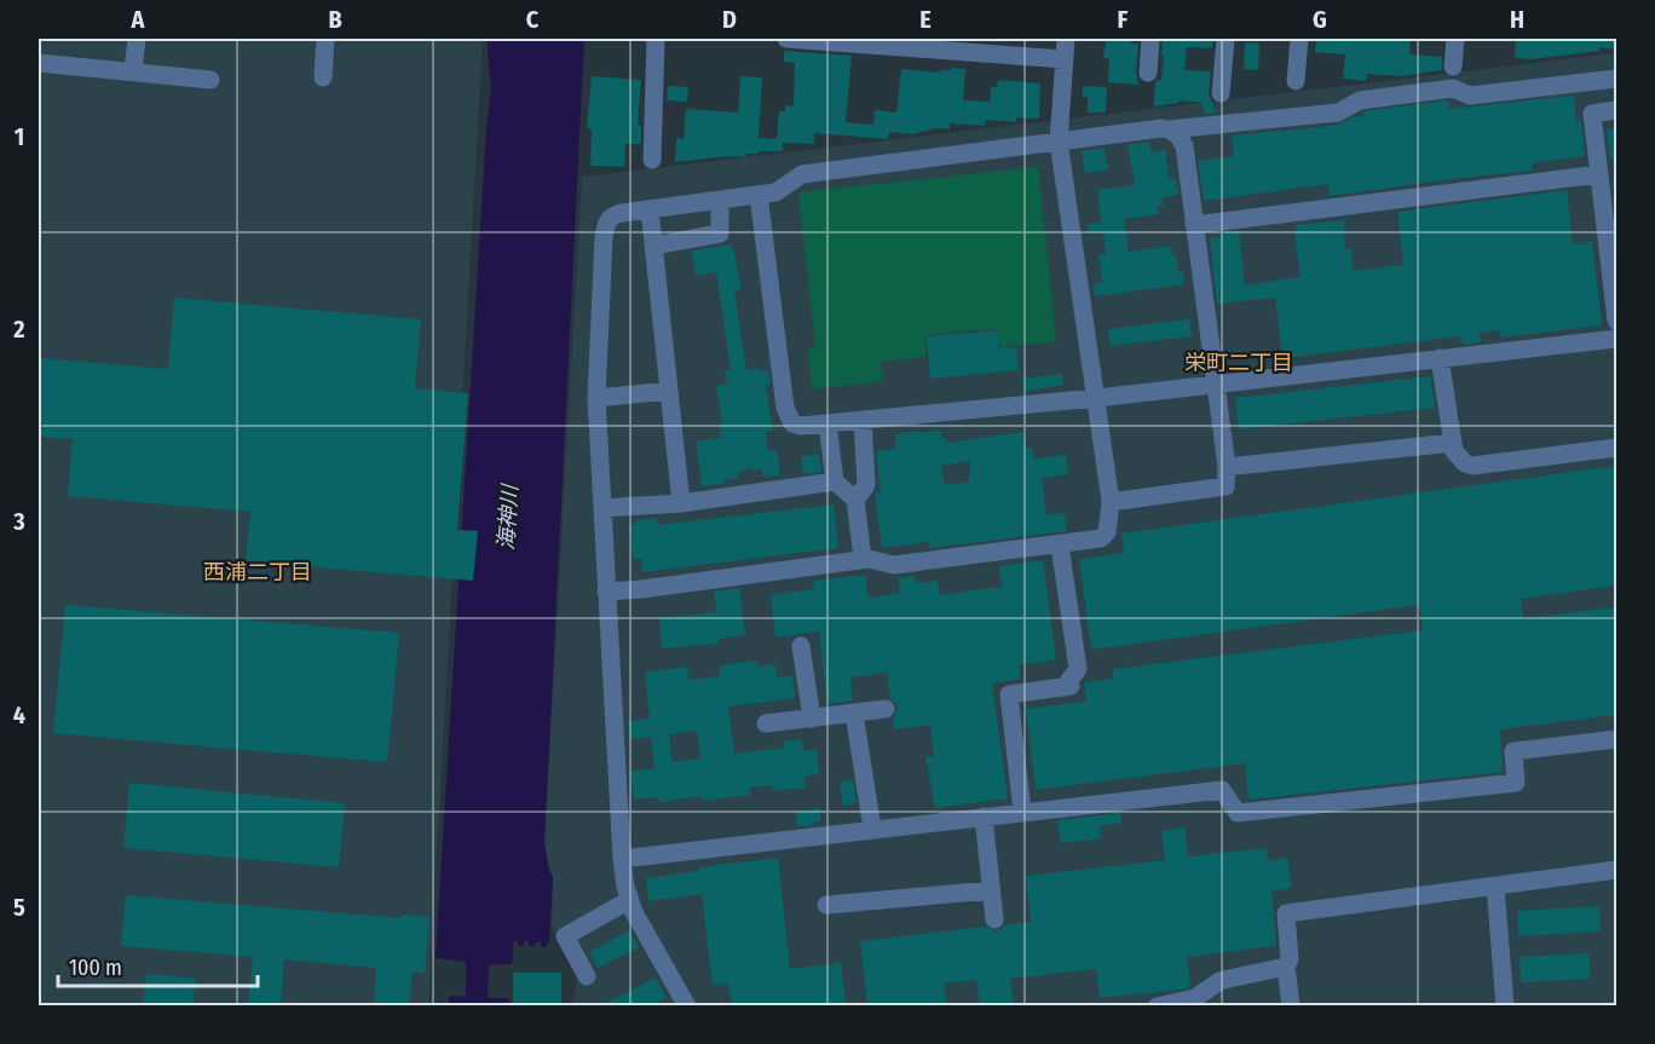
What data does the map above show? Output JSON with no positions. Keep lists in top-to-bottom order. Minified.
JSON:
{"districts":["栄町二丁目","西浦二丁目"],"water":["海神川"],"scale_bar":"100 m","grid":{"columns":["A","B","C","D","E","F","G","H"],"rows":["1","2","3","4","5"]}}
